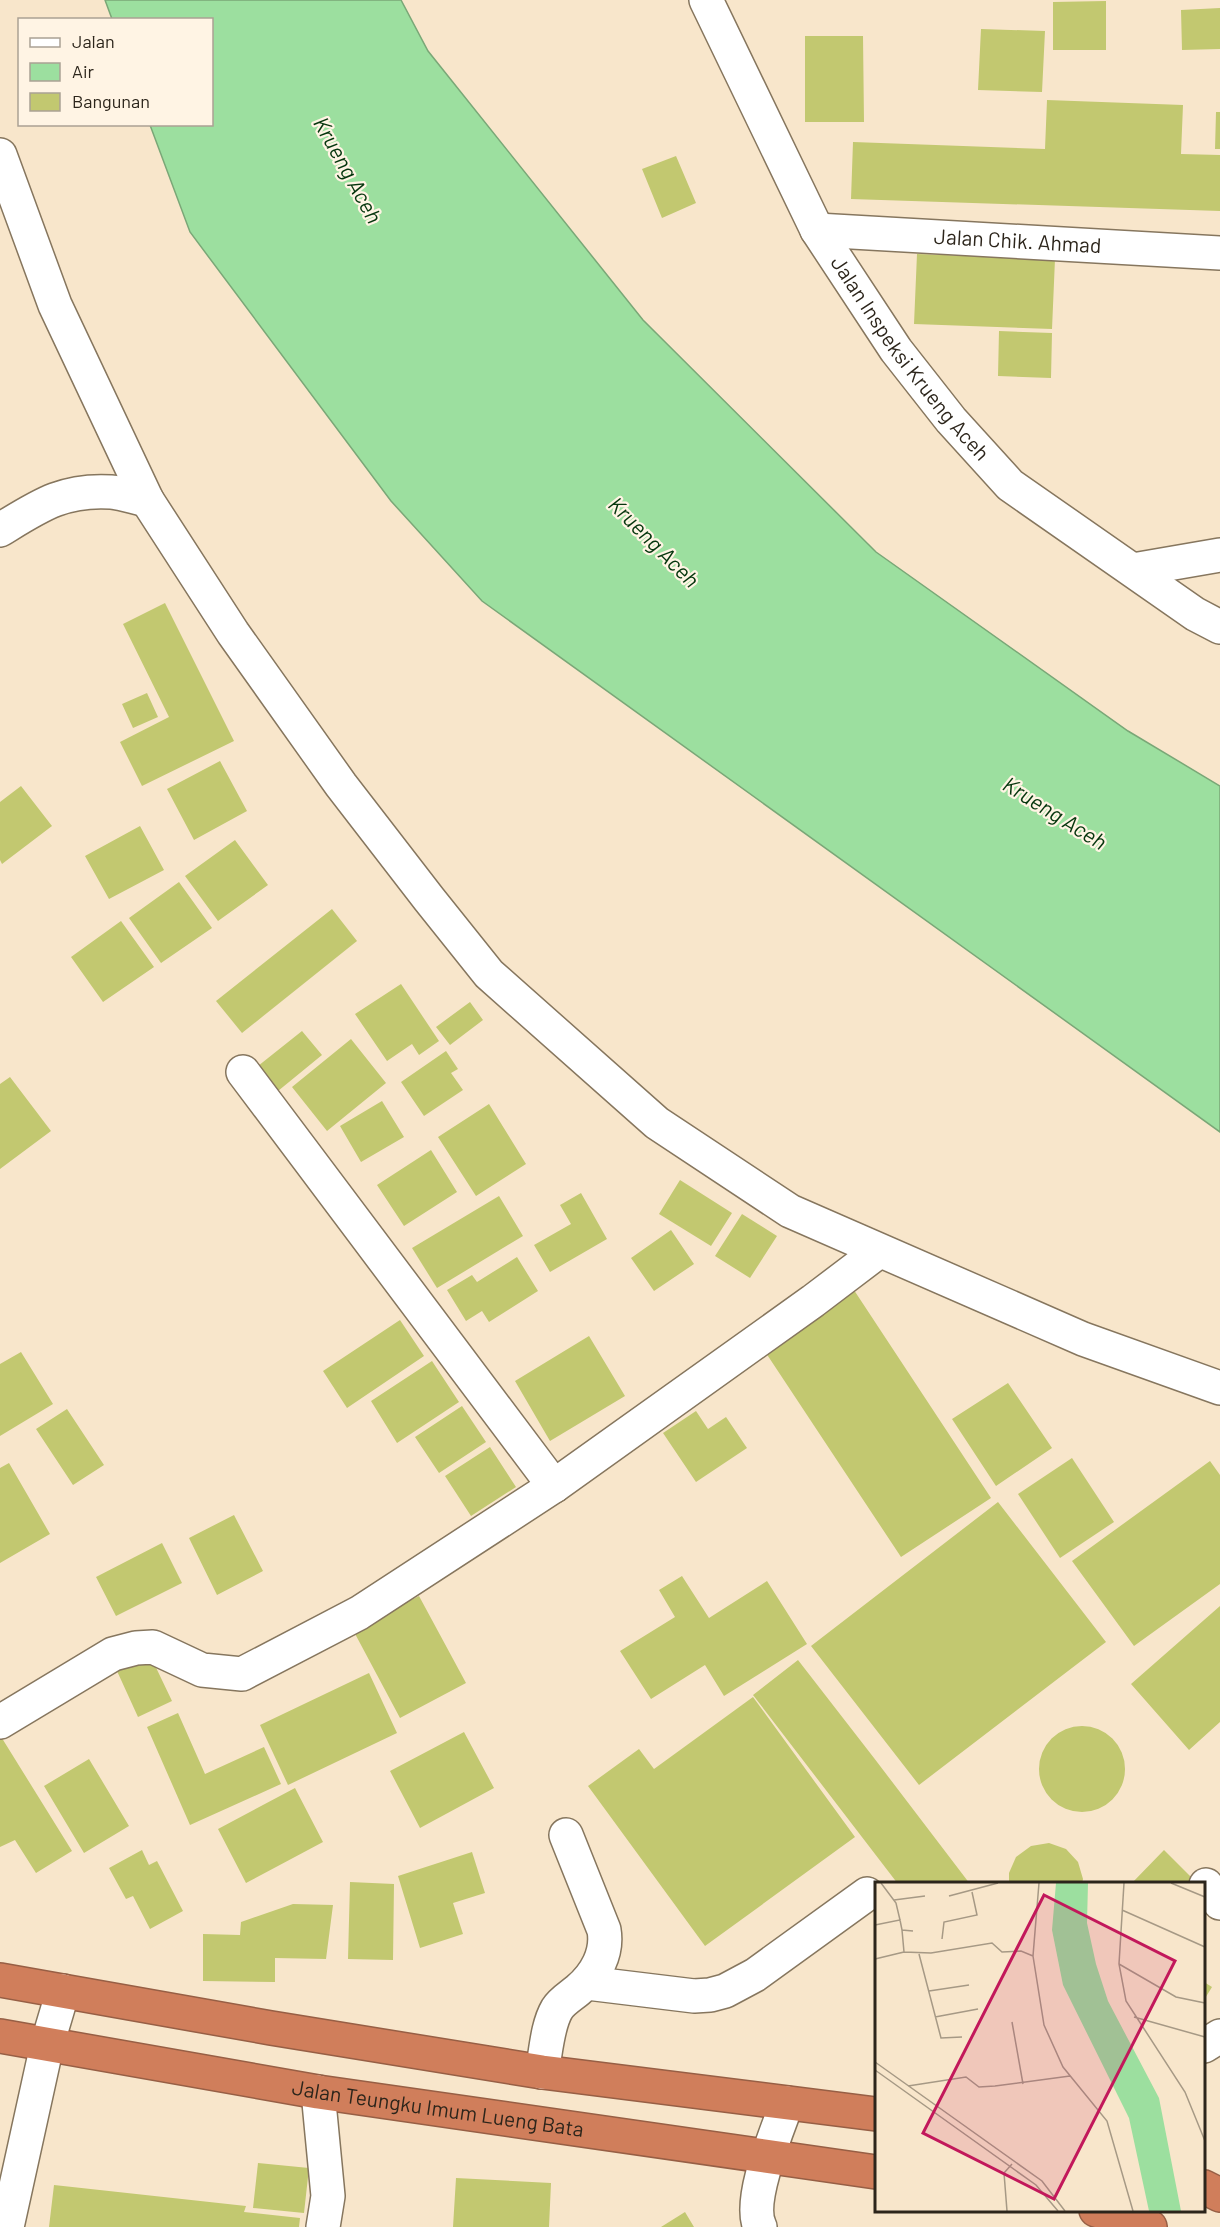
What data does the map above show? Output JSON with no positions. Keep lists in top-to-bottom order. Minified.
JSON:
{"streets":{"highway":["Jalan Teungku Imum Lueng Bata"],"street":["Jalan Chik. Ahmad","Jalan Inspeksi Krueng Aceh"]},"crossings":[["Jalan Chik. Ahmad","Jalan Inspeksi Krueng Aceh"]],"water":["Krueng Aceh"],"legend":["Jalan","Air","Bangunan"]}
